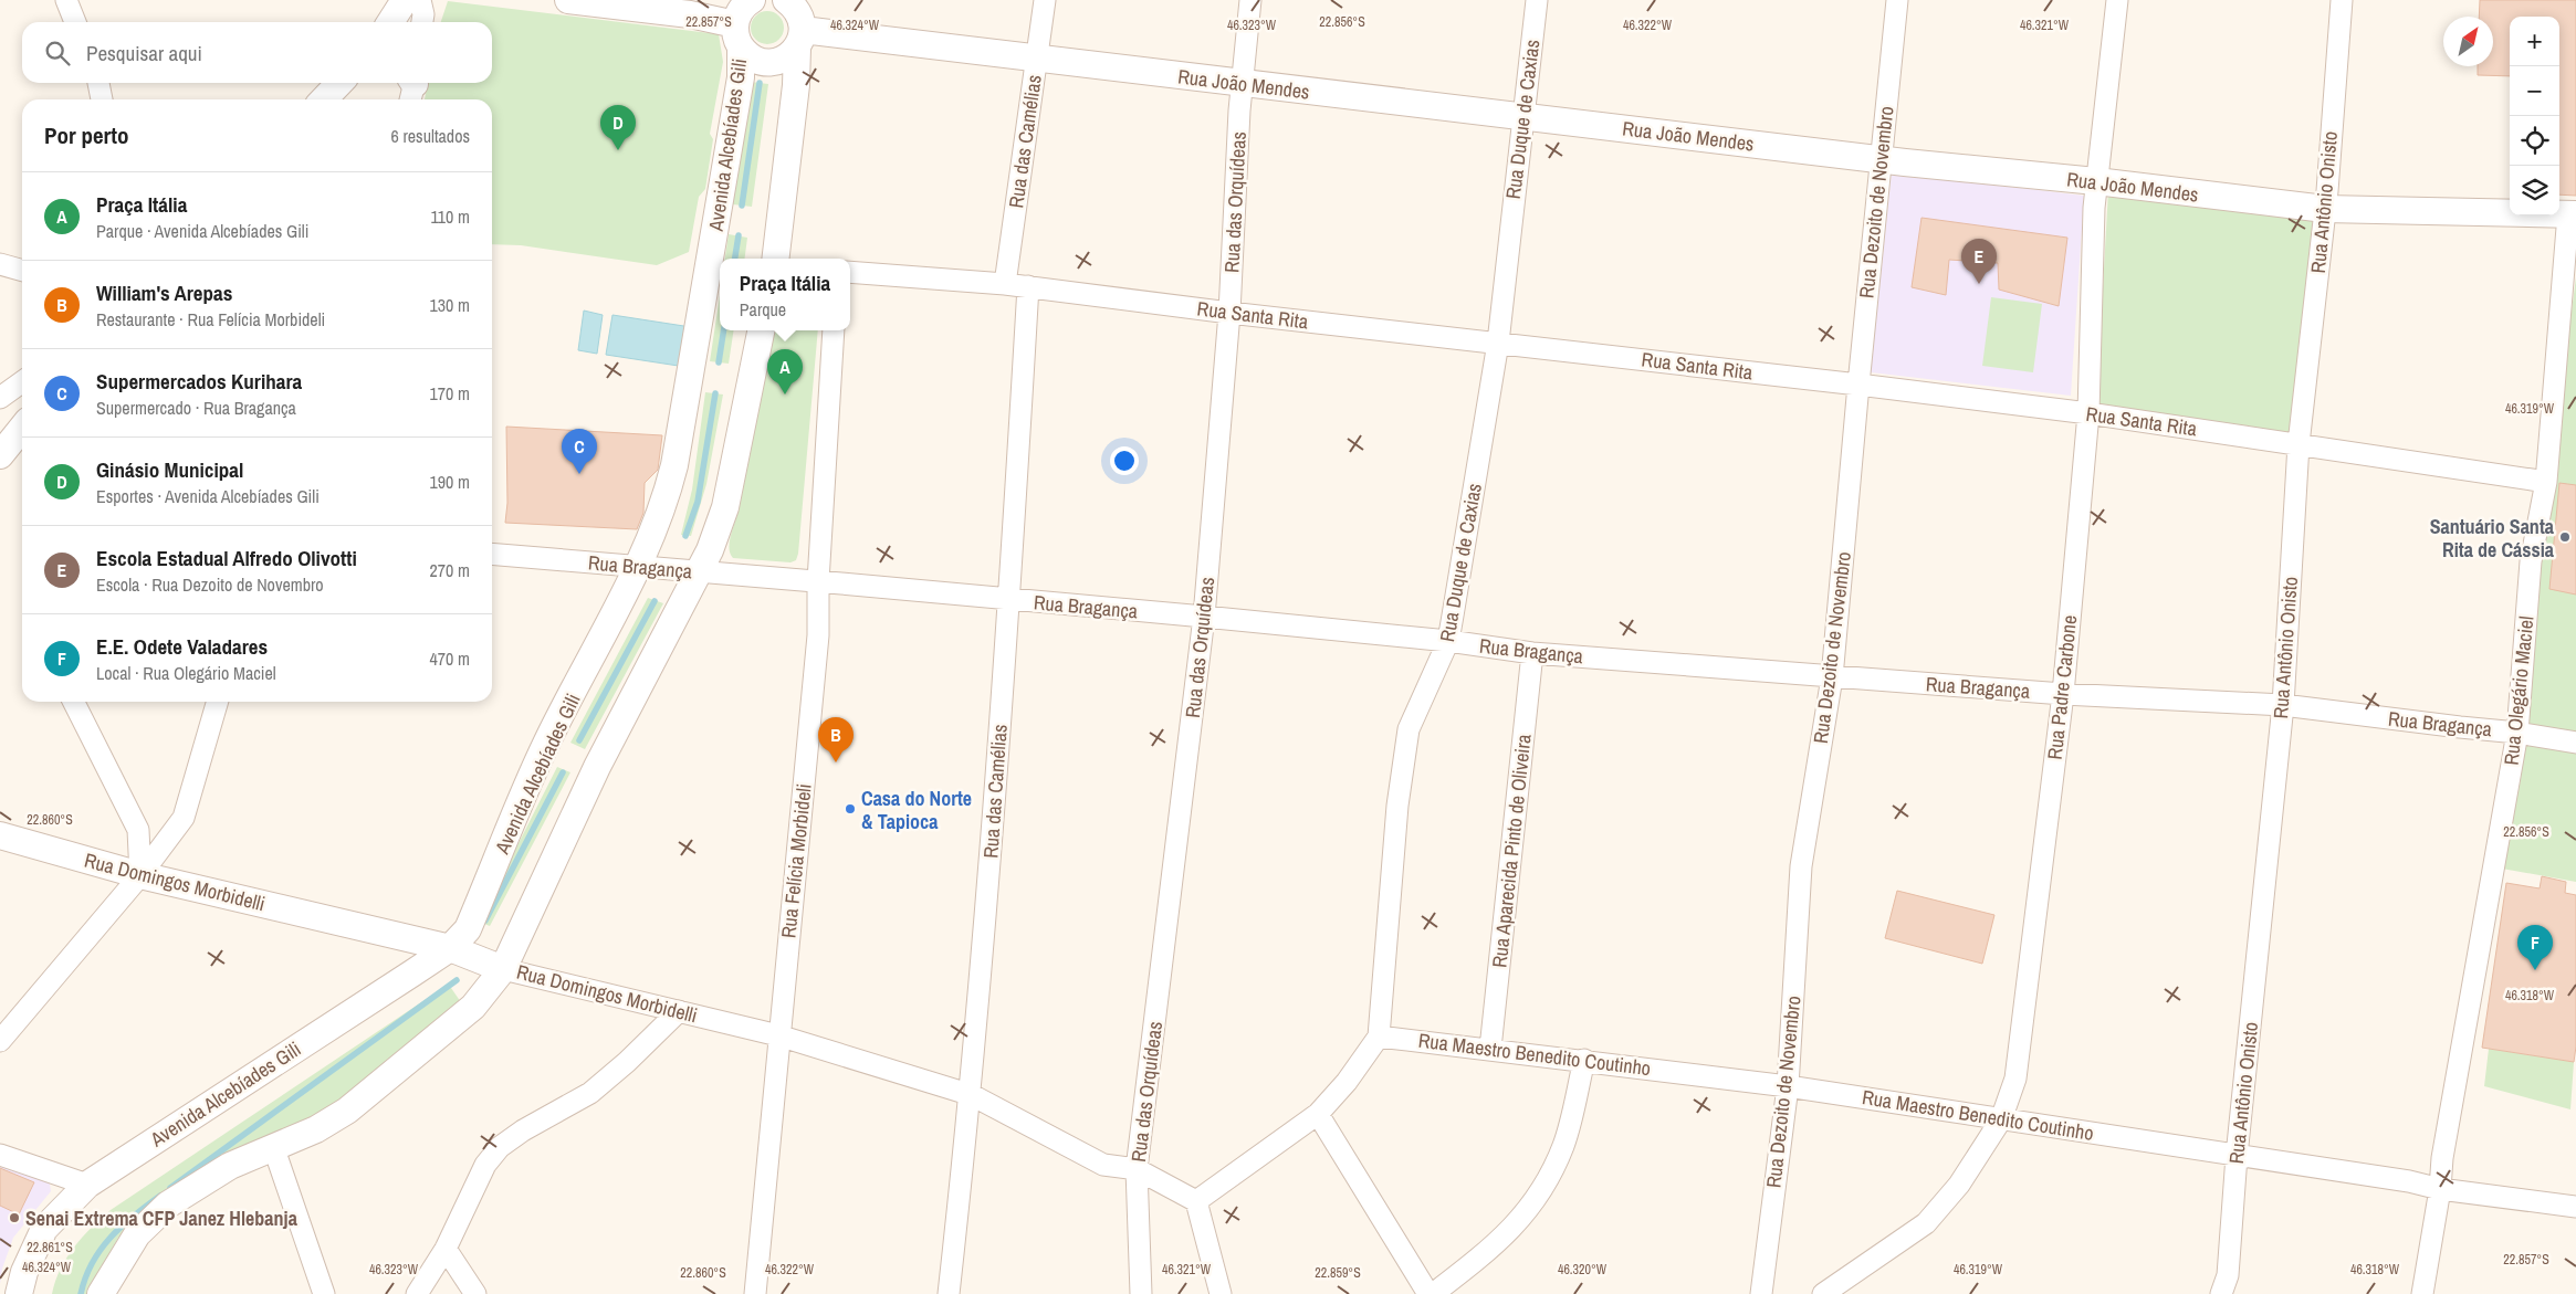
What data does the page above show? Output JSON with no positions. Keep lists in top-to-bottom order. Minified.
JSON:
{"streets":{"street":["Rua João Mendes","Rua Duque de Caxias","Rua das Camélias","Avenida Alcebíades Gili","Rua das Orquídeas","Rua Dezoito de Novembro","Rua Antônio Onisto","Rua Santa Rita","Rua Bragança","Rua Padre Carbone","Rua Olegário Maciel","Rua Aparecida Pinto de Oliveira","Rua Felícia Morbideli","Rua Domingos Morbidelli","Rua Maestro Benedito Coutinho"]},"crossings":[["Rua João Mendes","Rua Duque de Caxias"],["Rua João Mendes","Rua das Camélias"],["Rua João Mendes","Rua das Orquídeas"],["Rua João Mendes","Rua Dezoito de Novembro"],["Rua João Mendes","Rua Antônio Onisto"],["Rua João Mendes","Rua Padre Carbone"],["Rua João Mendes","Rua Olegário Maciel"],["Rua Duque de Caxias","Rua Santa Rita"],["Rua Duque de Caxias","Rua Bragança"],["Rua Duque de Caxias","Rua Maestro Benedito Coutinho"],["Rua das Camélias","Rua Santa Rita"],["Rua das Camélias","Rua Bragança"],["Rua das Camélias","Rua Domingos Morbidelli"],["Avenida Alcebíades Gili","Rua Bragança"],["Avenida Alcebíades Gili","Rua Domingos Morbidelli"],["Rua das Orquídeas","Rua Santa Rita"],["Rua das Orquídeas","Rua Bragança"],["Rua das Orquídeas","Rua Domingos Morbidelli"],["Rua Dezoito de Novembro","Rua Santa Rita"],["Rua Dezoito de Novembro","Rua Bragança"],["Rua Dezoito de Novembro","Rua Maestro Benedito Coutinho"],["Rua Antônio Onisto","Rua Santa Rita"],["Rua Antônio Onisto","Rua Bragança"],["Rua Antônio Onisto","Rua Maestro Benedito Coutinho"],["Rua Santa Rita","Rua Padre Carbone"],["Rua Santa Rita","Rua Olegário Maciel"],["Rua Bragança","Rua Padre Carbone"],["Rua Bragança","Rua Olegário Maciel"],["Rua Bragança","Rua Aparecida Pinto de Oliveira"],["Rua Bragança","Rua Felícia Morbideli"],["Rua Padre Carbone","Rua Maestro Benedito Coutinho"],["Rua Olegário Maciel","Rua Maestro Benedito Coutinho"],["Rua Aparecida Pinto de Oliveira","Rua Maestro Benedito Coutinho"],["Rua Felícia Morbideli","Rua Domingos Morbidelli"]],"places":["Santuário Santa Rita de Cássia","Casa do Norte & Tapioca","Senai Extrema CFP Janez Hlebanja"],"north":"top right","page":{"map_buttons":["+","−"],"search":"Pesquisar aqui","heading":["Por perto","6 resultados"],"pins":["D","E","A","C","B","F"],"list":[{"mark":"A","name":"Praça Itália","note":"Parque · Avenida Alcebíades Gili","value":"110 m"},{"mark":"B","name":"William's Arepas","note":"Restaurante · Rua Felícia Morbideli","value":"130 m"},{"mark":"C","name":"Supermercados Kurihara","note":"Supermercado · Rua Bragança","value":"170 m"},{"mark":"D","name":"Ginásio Municipal","note":"Esportes · Avenida Alcebíades Gili","value":"190 m"},{"mark":"E","name":"Escola Estadual Alfredo Olivotti","note":"Escola · Rua Dezoito de Novembro","value":"270 m"},{"mark":"F","name":"E.E. Odete Valadares","note":"Local · Rua Olegário Maciel","value":"470 m"}],"popup":["Praça Itália","Parque"]},"coordinates":["22.857°S","22.856°S","46.324°W","46.323°W","46.322°W","46.321°W","46.319°W","22.860°S","46.318°W","22.861°S","46.320°W","22.859°S"]}
